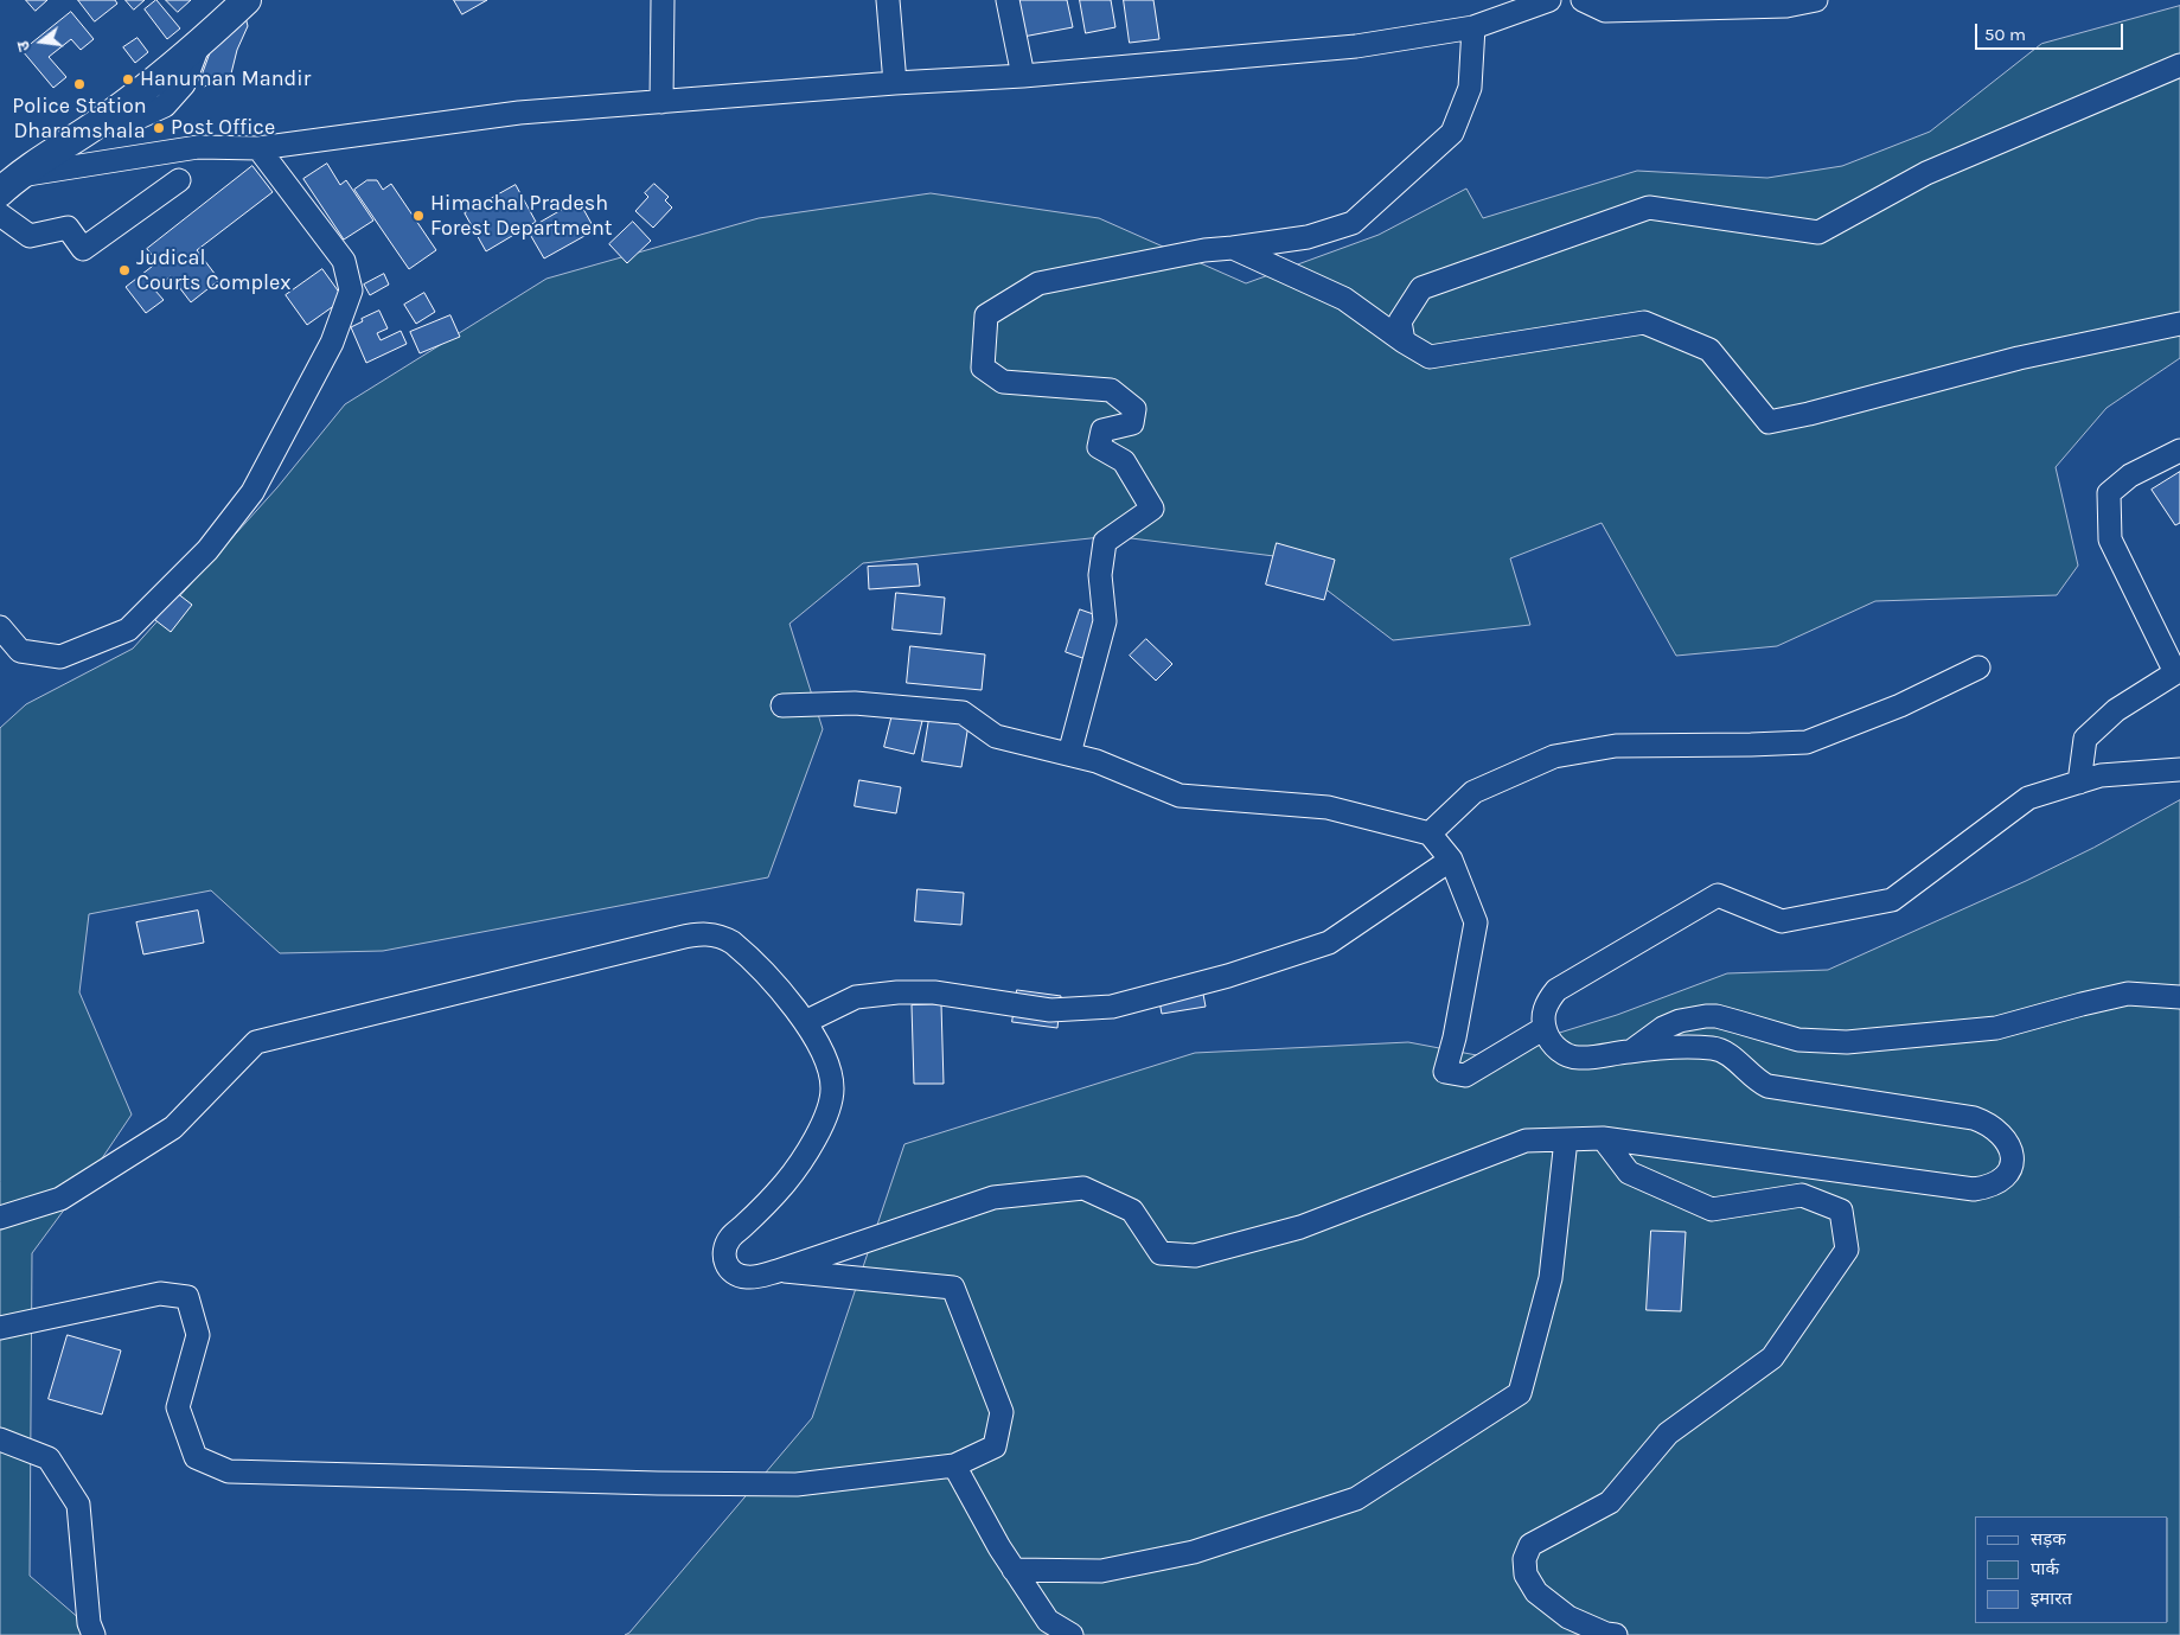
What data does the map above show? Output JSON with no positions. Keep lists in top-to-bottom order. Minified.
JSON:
{"places":["Hanuman Mandir","Police Station Dharamshala","Post Office","Himachal Pradesh Forest Department","Judical Courts Complex"],"legend":["सड़क","पार्क","इमारत"],"scale_bar":"50 m","north":"left"}
